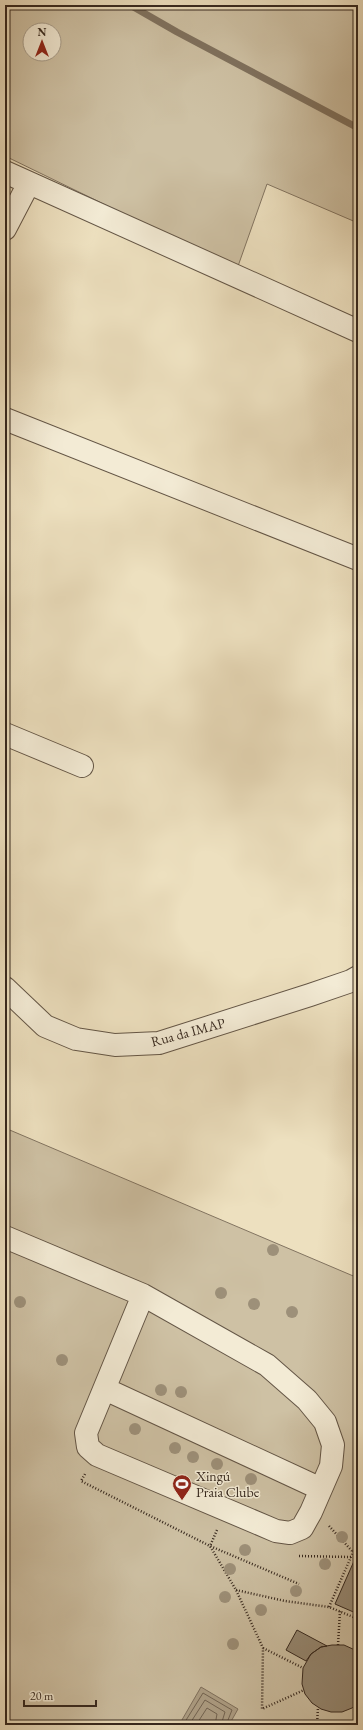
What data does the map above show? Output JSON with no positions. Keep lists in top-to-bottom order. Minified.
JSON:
{"streets":{"street":["Rua da IMAP"]},"places":{"sports":["Xingú Praia Clube"]},"scale_bar":"20 m","north":"top"}
